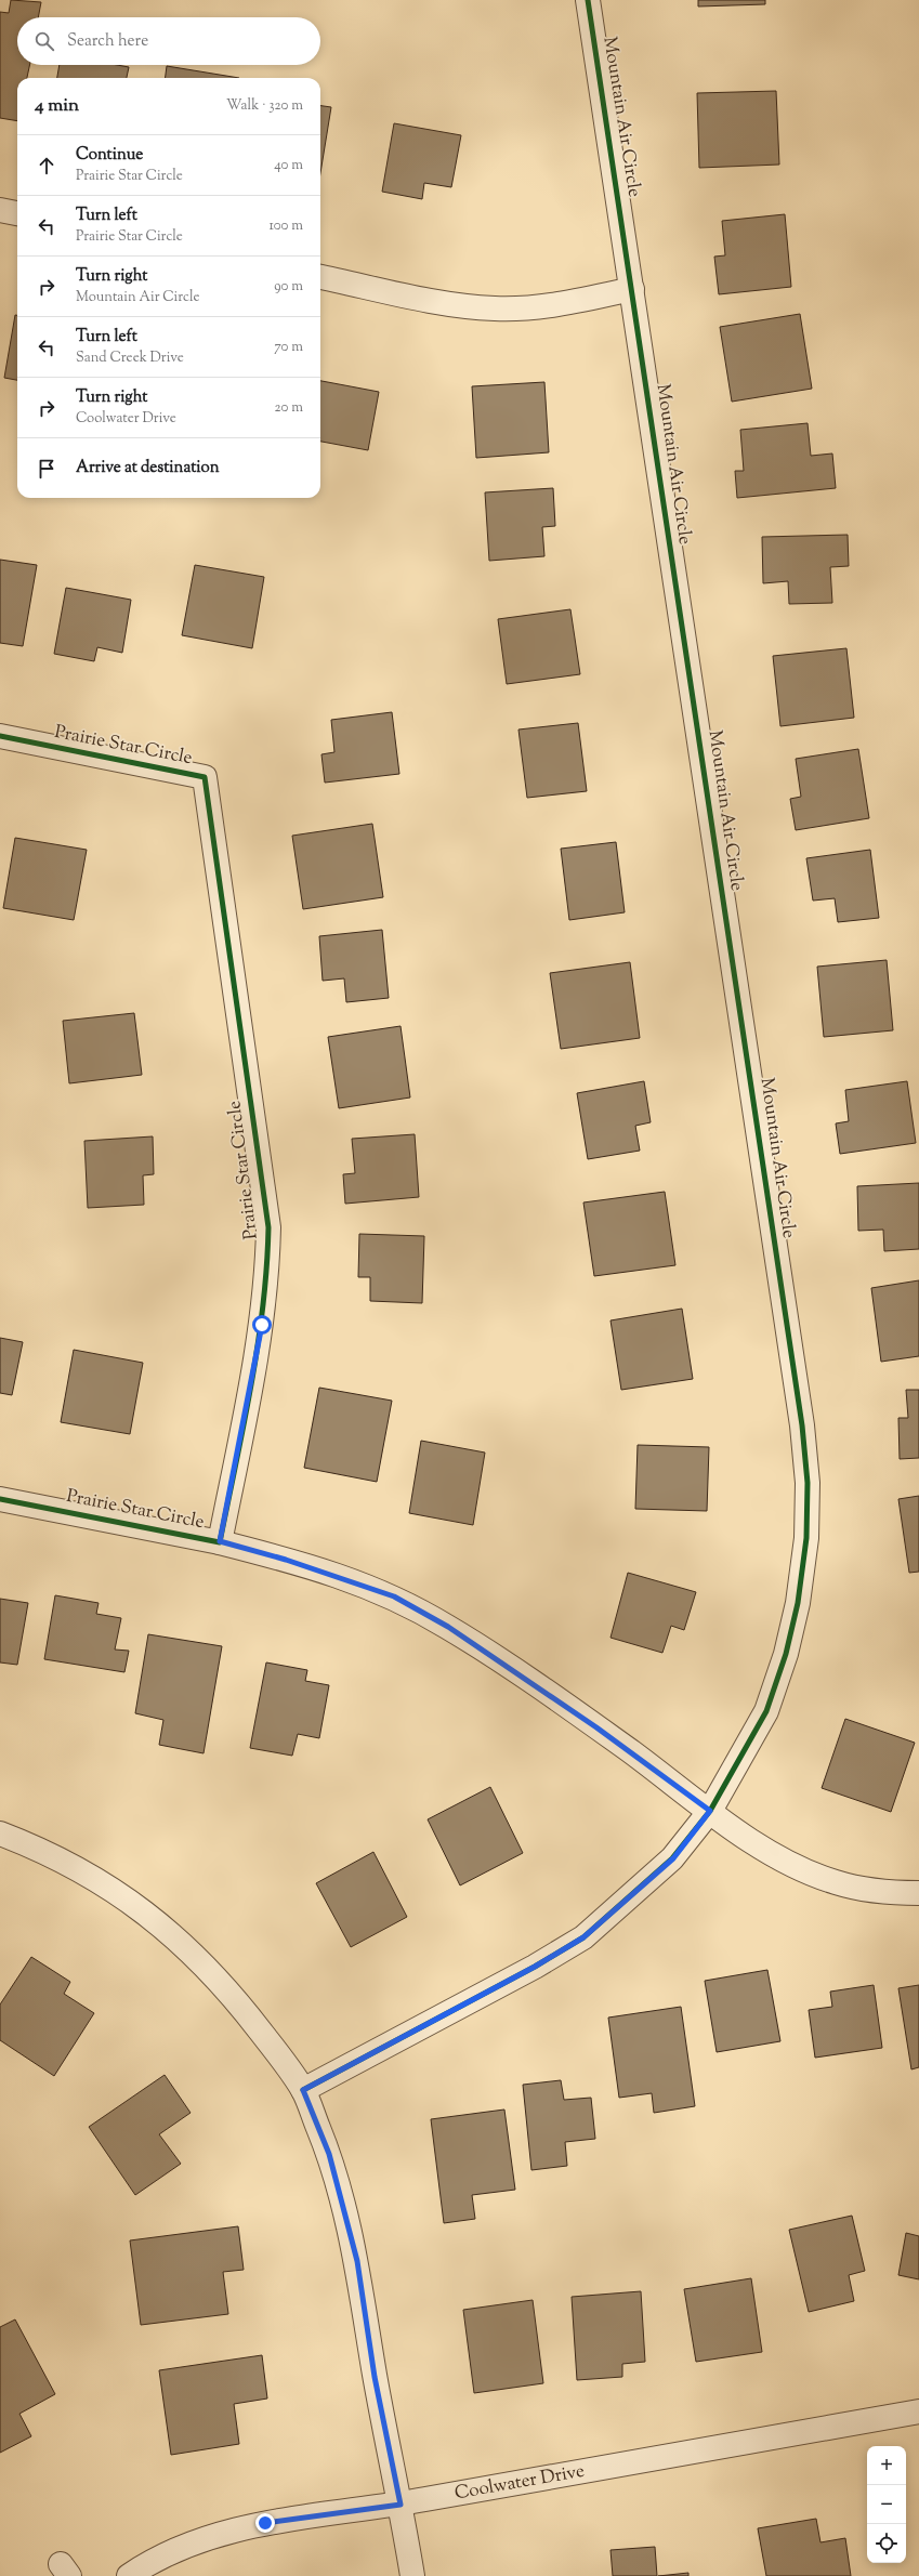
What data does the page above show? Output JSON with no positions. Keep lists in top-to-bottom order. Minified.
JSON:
{"streets":{"street":["Mountain Air Circle","Prairie Star Circle","Coolwater Drive"]},"crossings":[["Mountain Air Circle","Prairie Star Circle"]],"page":{"search":"Search here","heading":["4 min","Walk · 320 m"],"list":[["Continue","Prairie Star Circle","40 m"],["Turn left","Prairie Star Circle","100 m"],["Turn right","Mountain Air Circle","90 m"],["Turn left","Sand Creek Drive","70 m"],["Turn right","Coolwater Drive","20 m"],"Arrive at destination"],"map_buttons":["+","−"]}}
